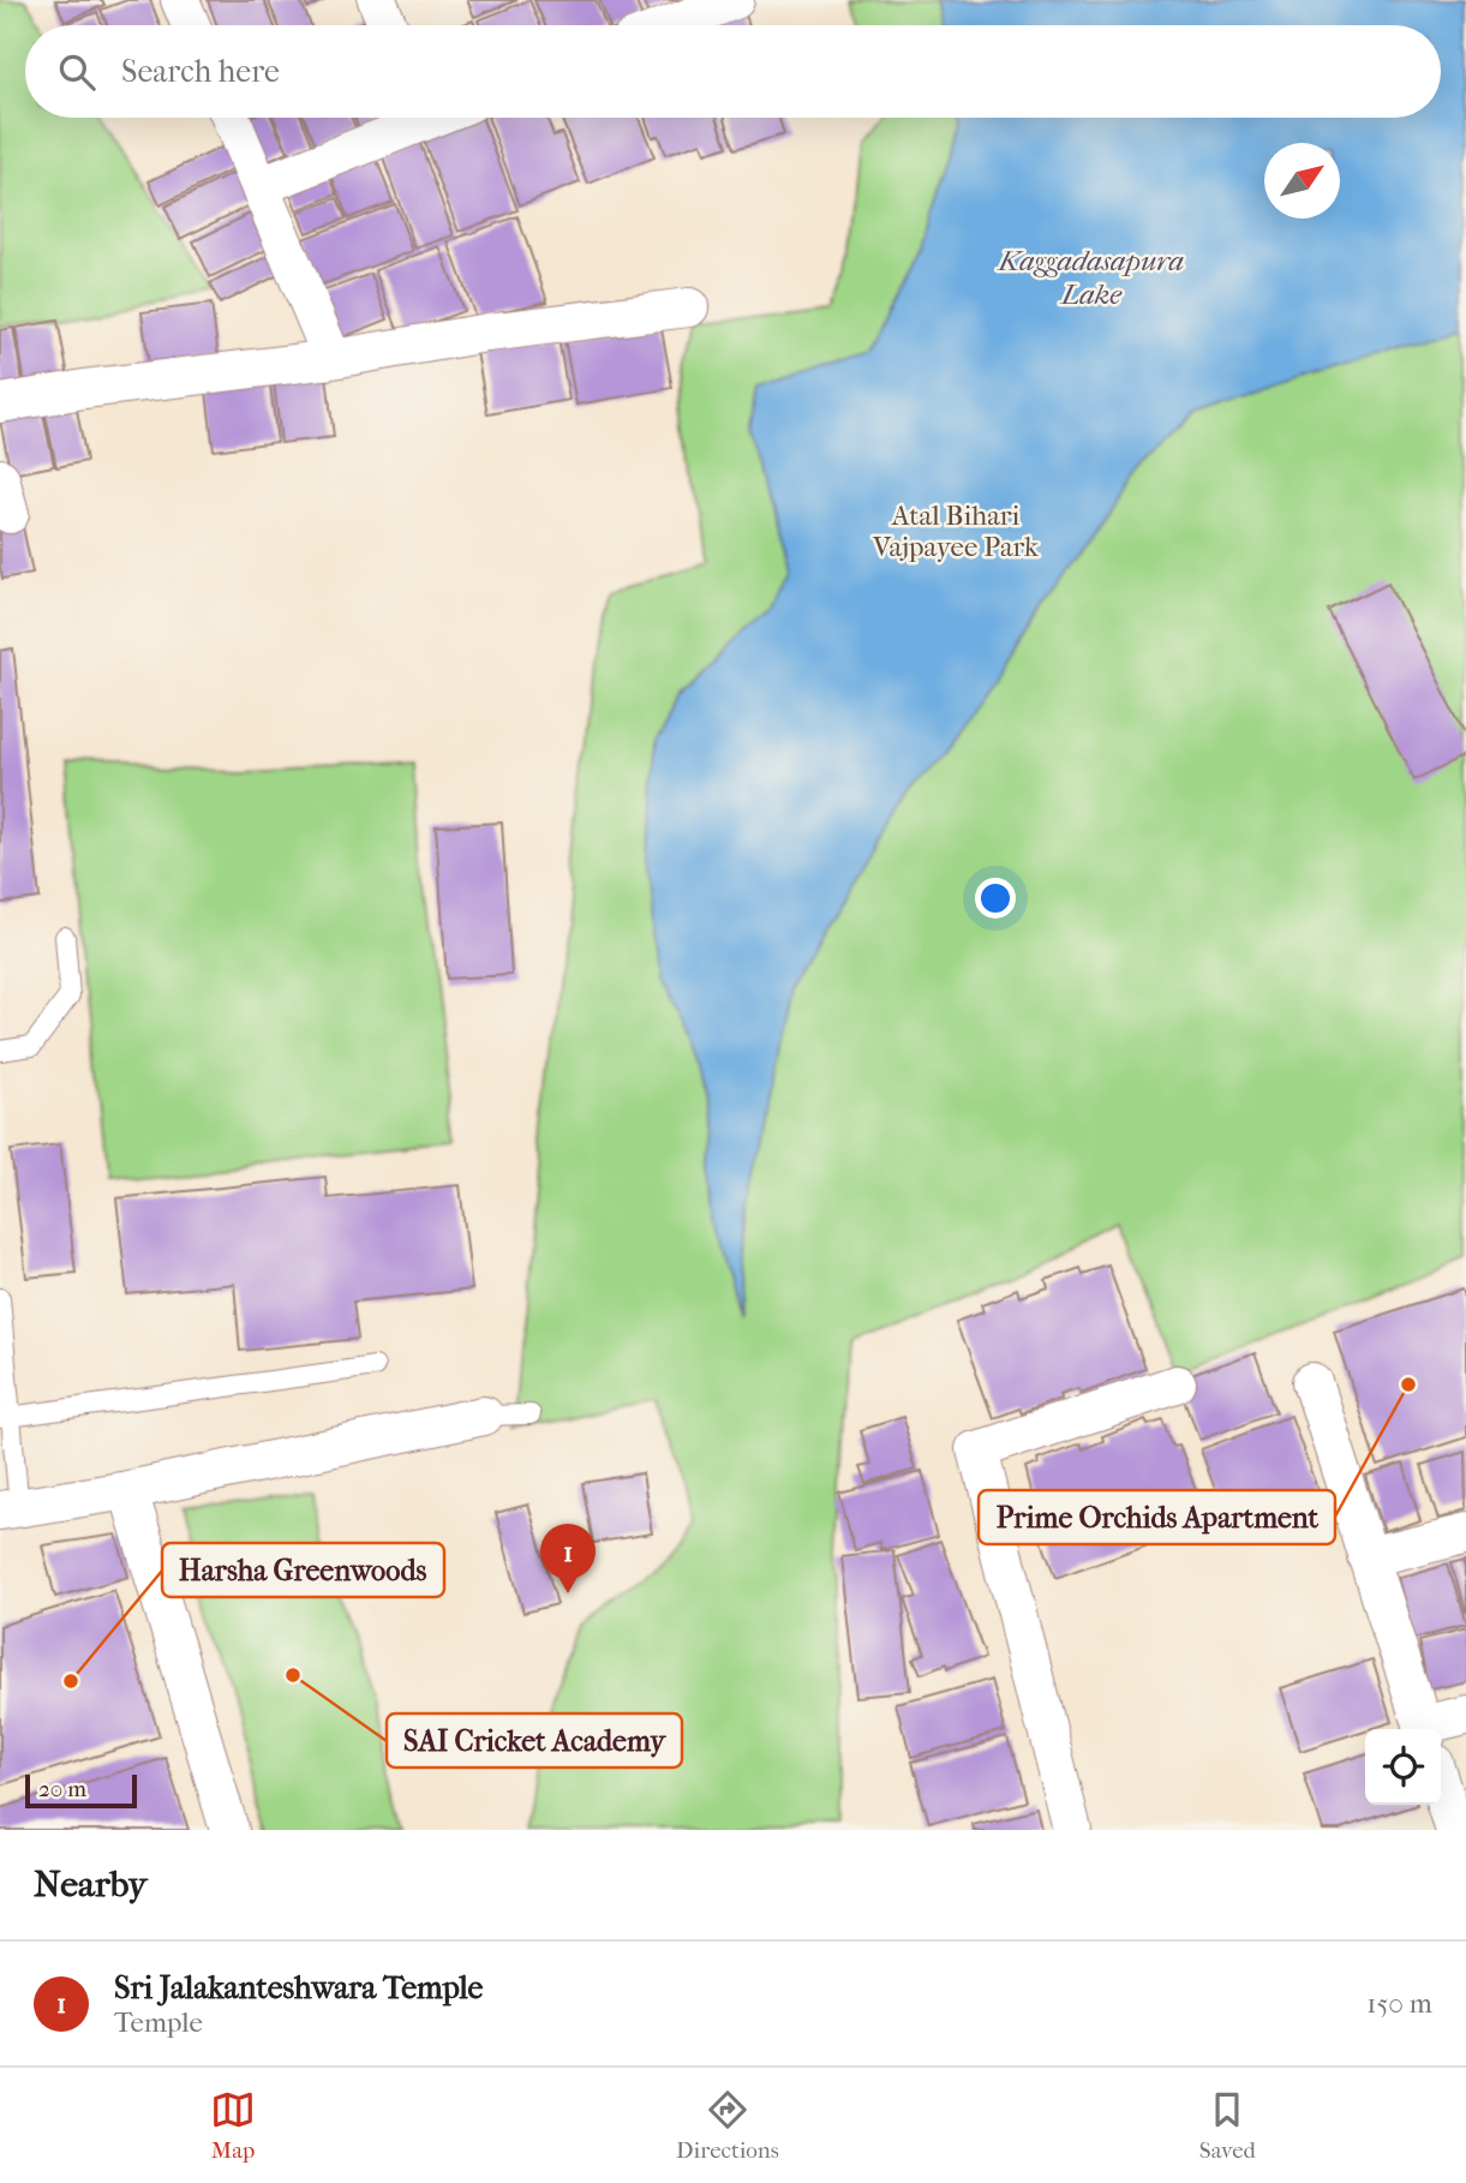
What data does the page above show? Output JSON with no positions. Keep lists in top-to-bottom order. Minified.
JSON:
{"water":["Kaggadasapura Lake"],"parks":["Atal Bihari Vajpayee Park"],"places":["Prime Orchids Apartment","SAI Cricket Academy","Harsha Greenwoods"],"scale_bar":"20 m","north":"top right","page":{"search":"Search here","pins":"1","scale":"20 m","heading":"Nearby","list":[{"mark":"1","name":"Sri Jalakanteshwara Temple","note":"Temple","value":"150 m"}],"nav":["Map","Directions","Saved"]}}
